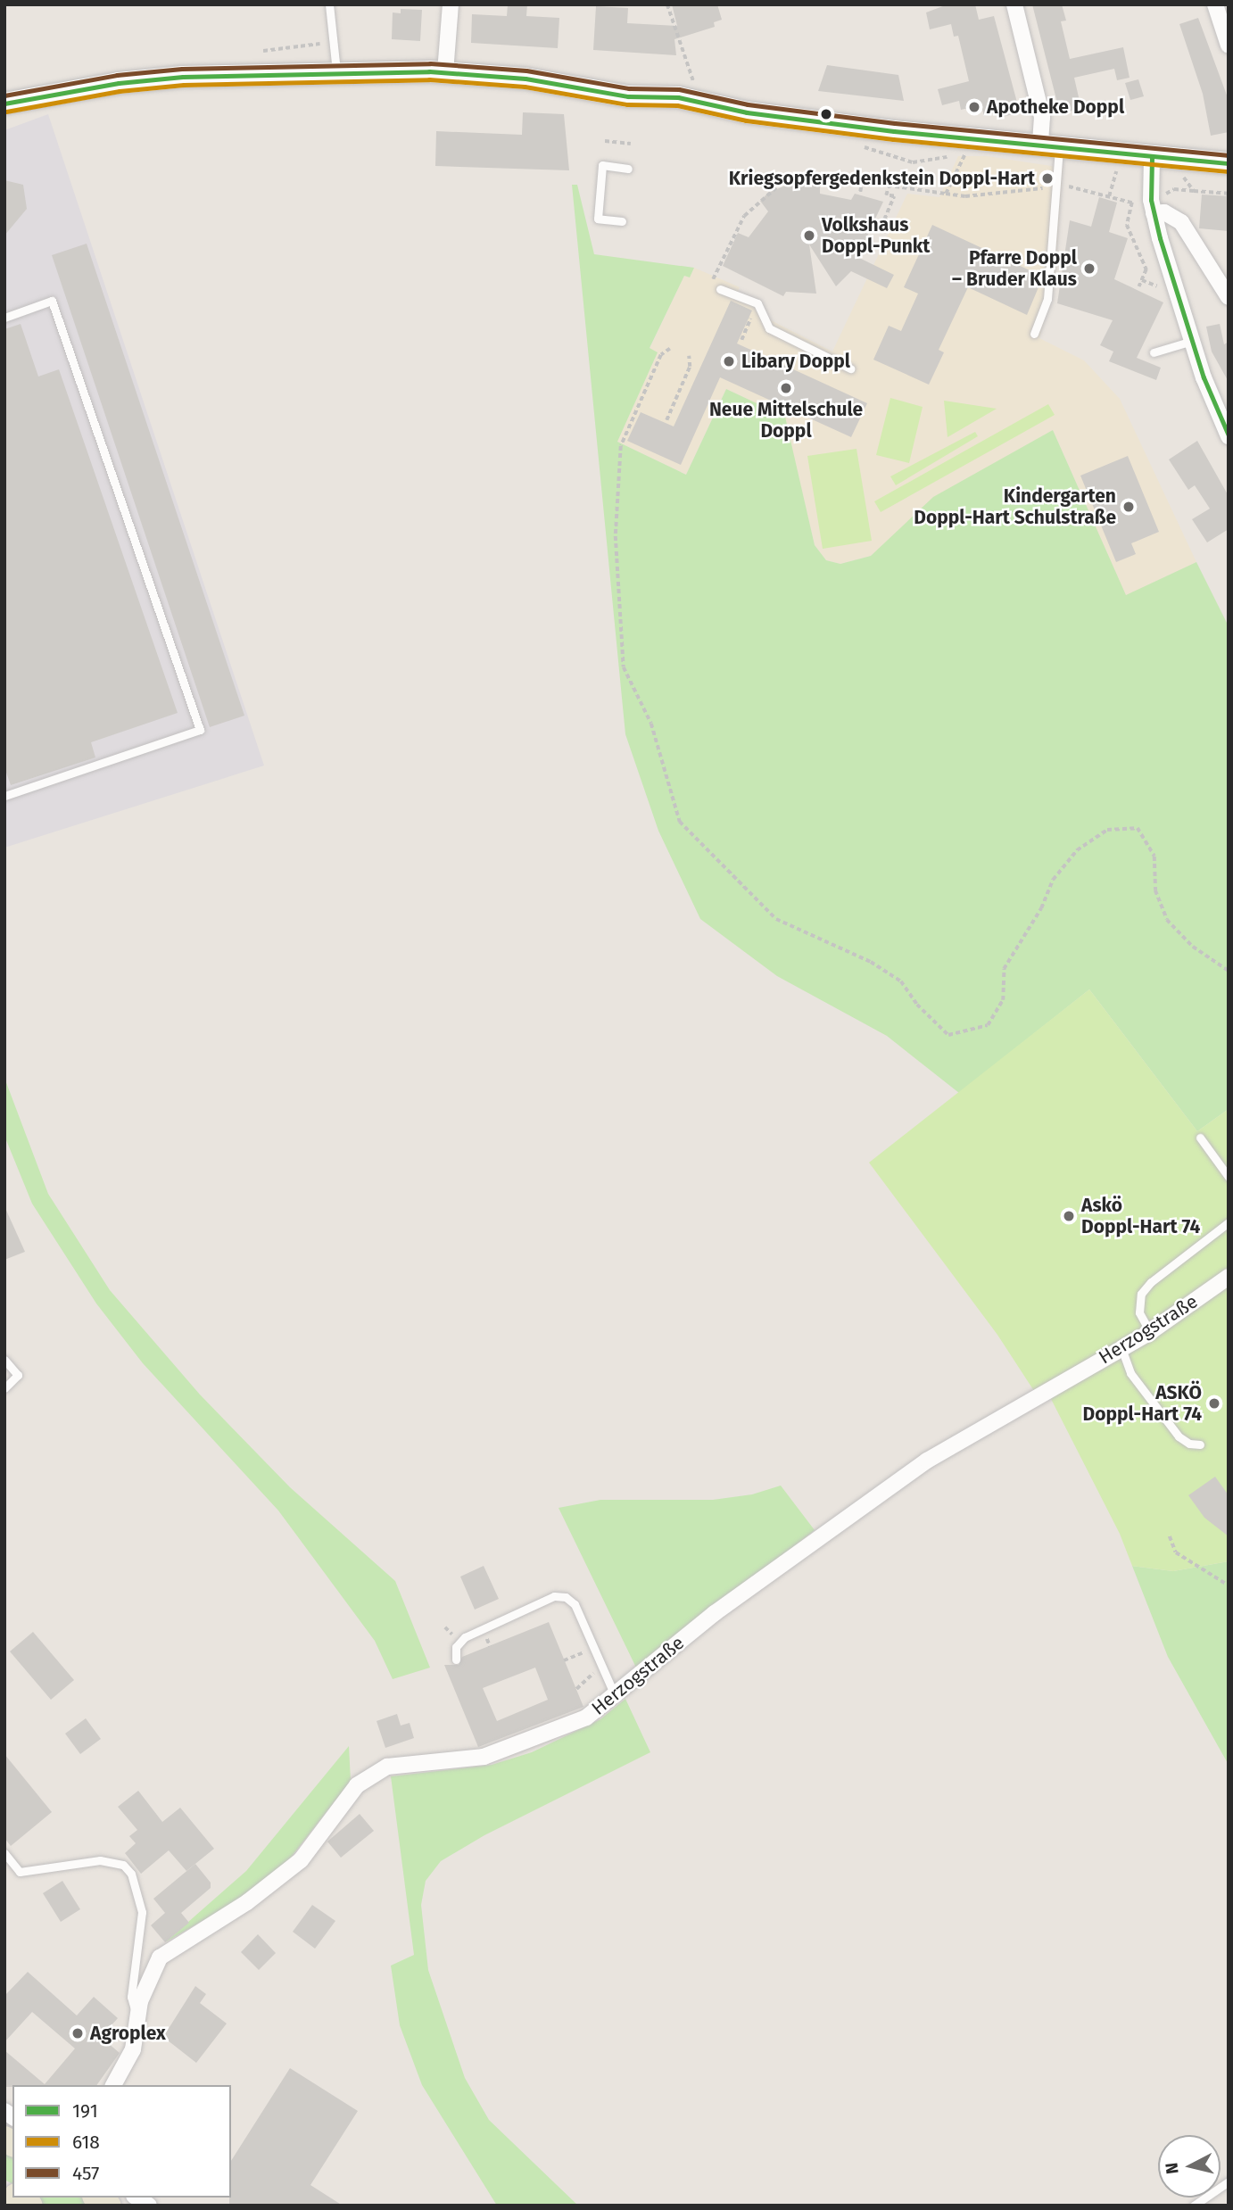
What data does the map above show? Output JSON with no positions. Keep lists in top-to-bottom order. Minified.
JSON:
{"streets":{"street":["Herzogstraße"]},"places":["Apotheke Doppl","Kriegsopfergedenkstein Doppl-Hart","Volkshaus Doppl-Punkt","Pfarre Doppl – Bruder Klaus","Libary Doppl","Neue Mittelschule Doppl","Kindergarten Doppl-Hart Schulstraße","Askö Doppl-Hart 74","ASKÖ Doppl-Hart 74","Agroplex"],"lines":["transit line 457","transit line 191","transit line 618"],"legend":["191","618","457"],"north":"left"}
